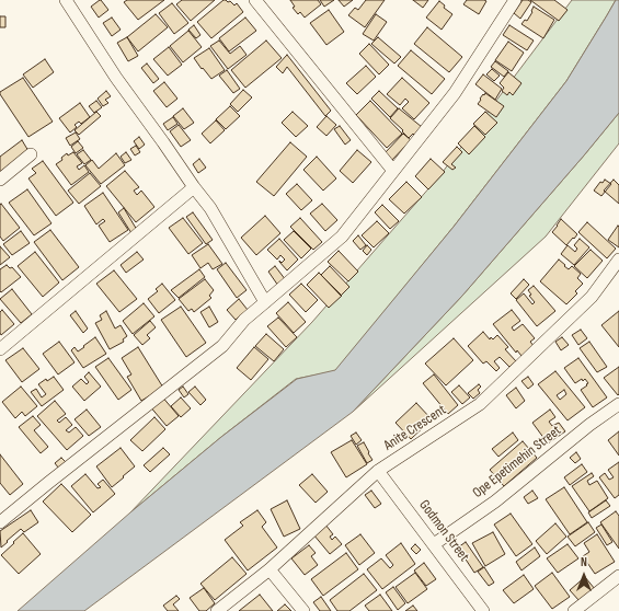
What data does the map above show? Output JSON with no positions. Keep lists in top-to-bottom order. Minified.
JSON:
{"streets":{"street":["Anite Crescent","Ope Epetimehin Street","Godmon Street"]},"crossings":[["Anite Crescent","Godmon Street"],["Ope Epetimehin Street","Godmon Street"]],"north":"top"}
